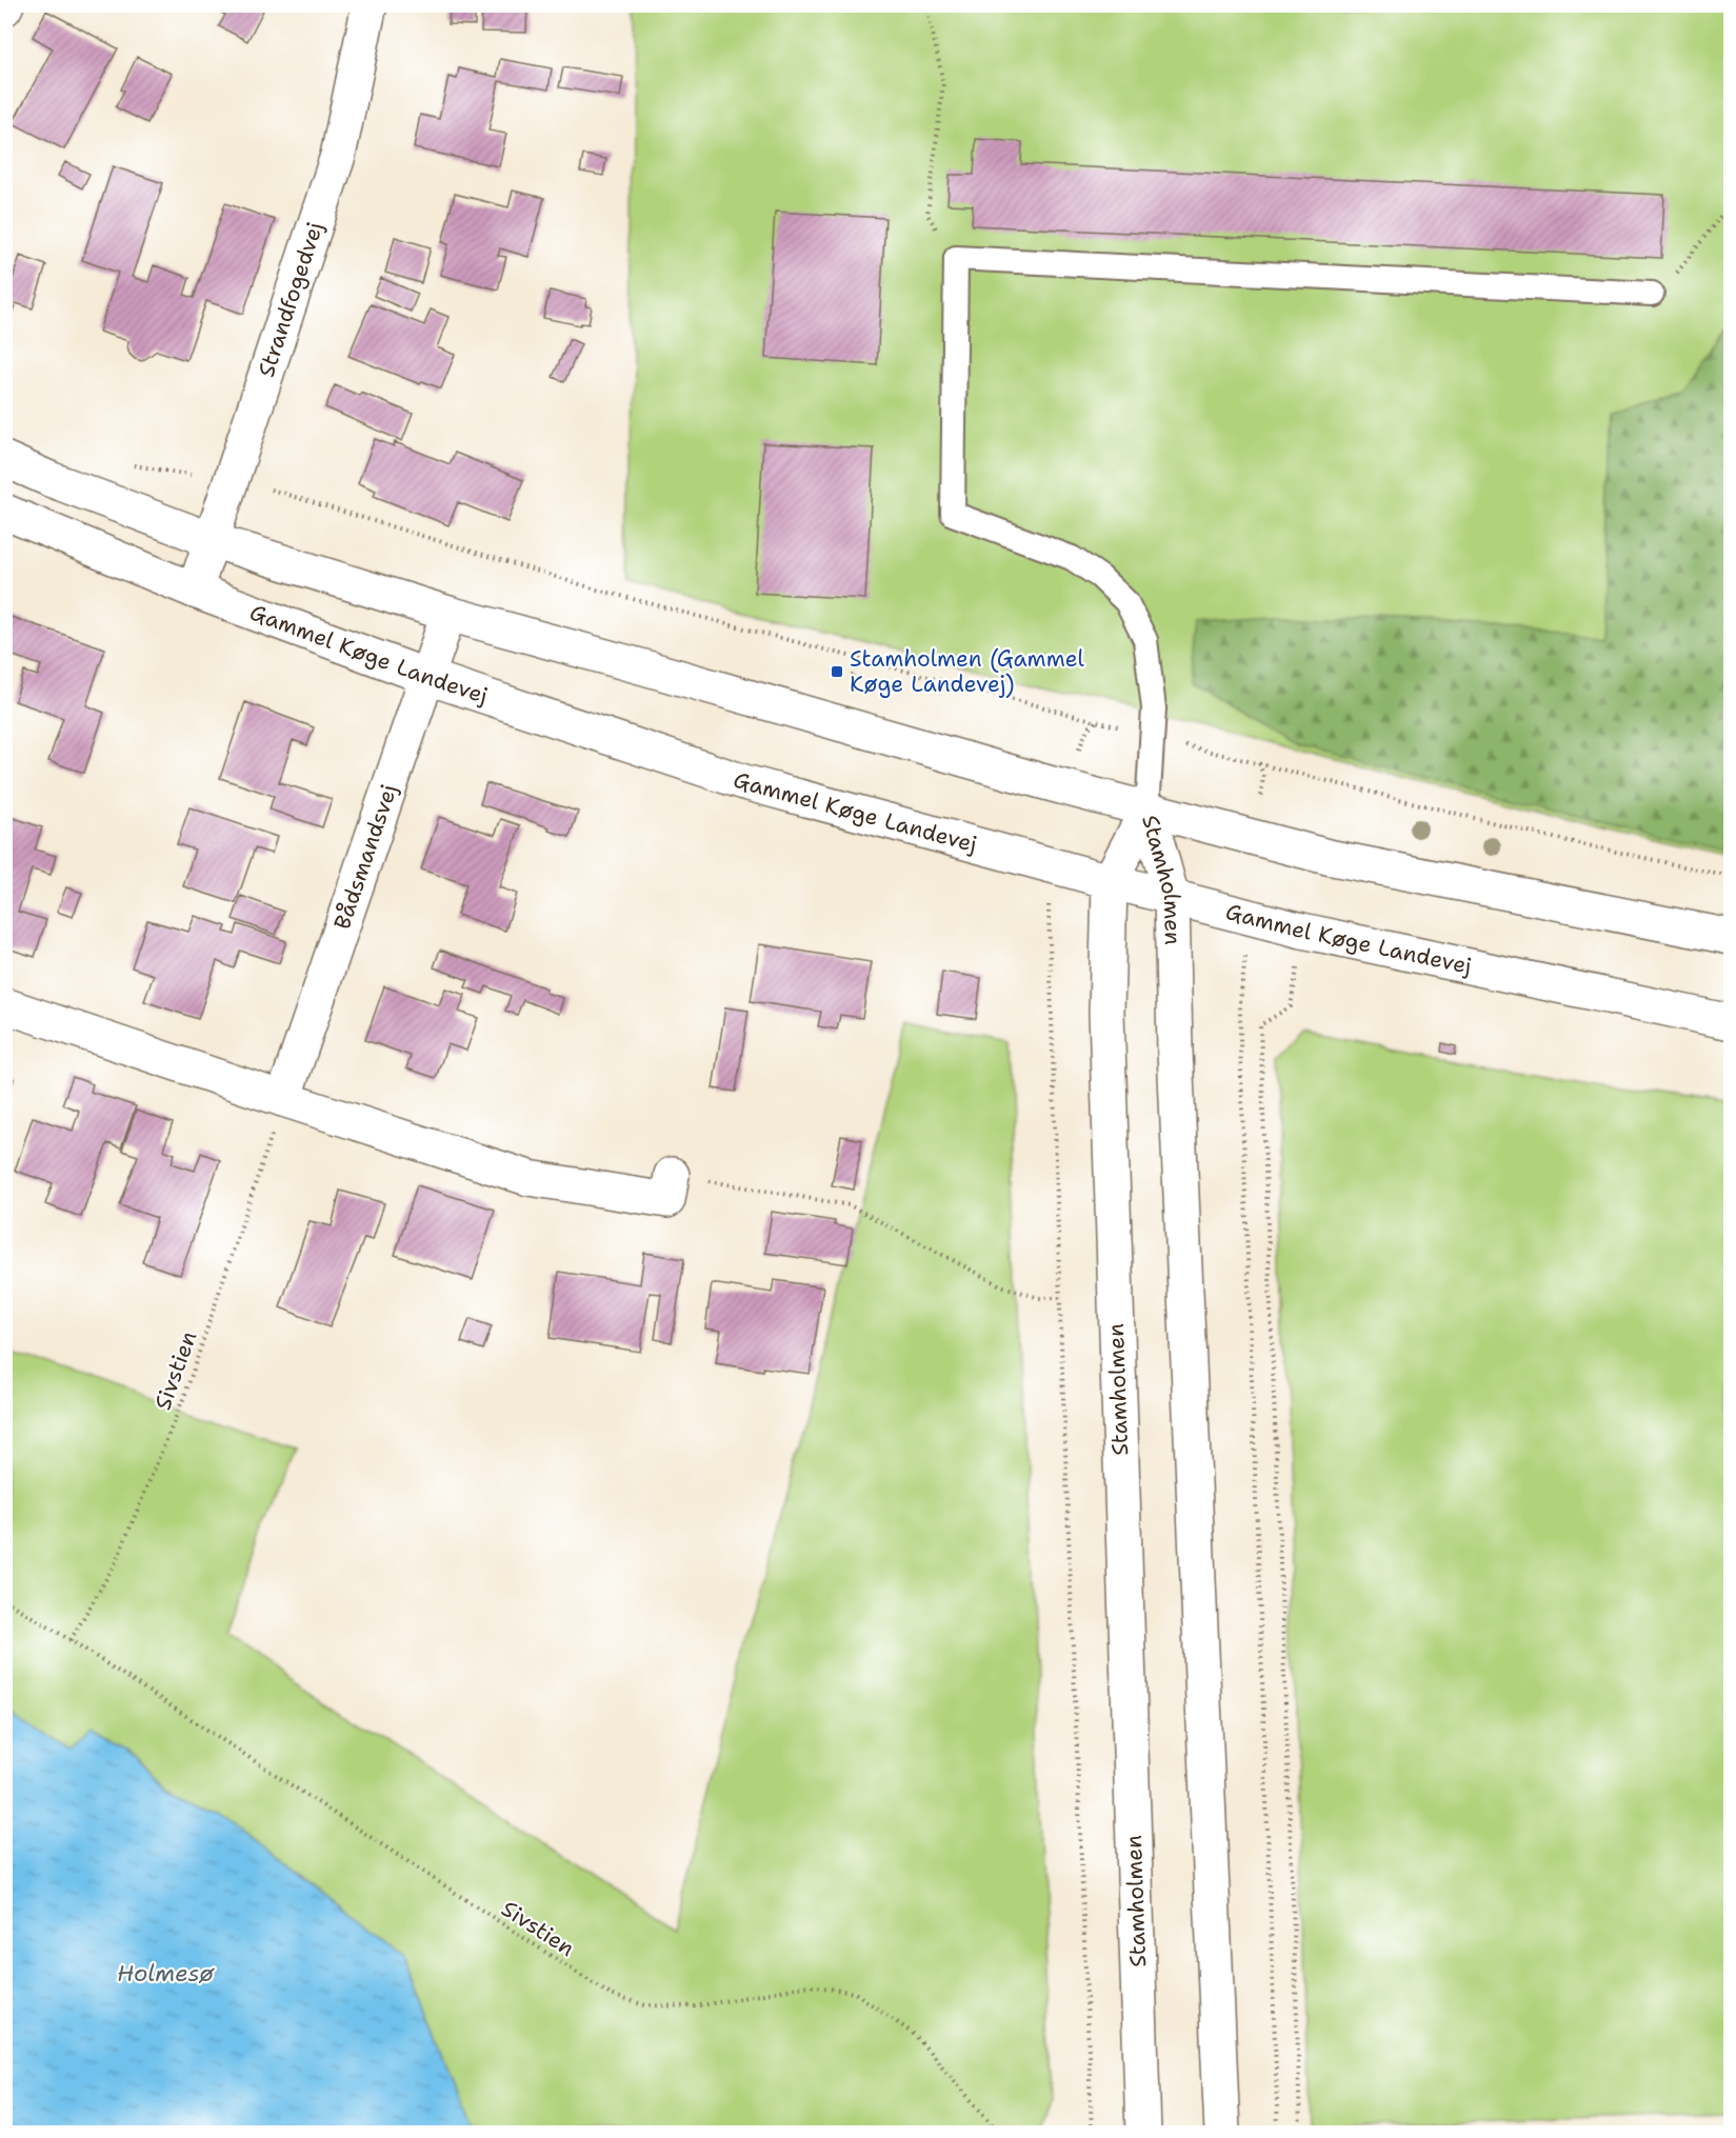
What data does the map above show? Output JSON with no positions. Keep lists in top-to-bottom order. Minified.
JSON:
{"streets":{"street":["Strandfogedvej","Gammel Køge Landevej","Bådsmandsvej","Stamholmen"],"path":["Sivstien"]},"crossings":[["Strandfogedvej","Gammel Køge Landevej"],["Gammel Køge Landevej","Bådsmandsvej"],["Gammel Køge Landevej","Stamholmen"],["Bådsmandsvej","Sivstien"]],"water":["Holmesø"],"places":{"transit":["Stamholmen (Gammel Køge Landevej)"]}}
